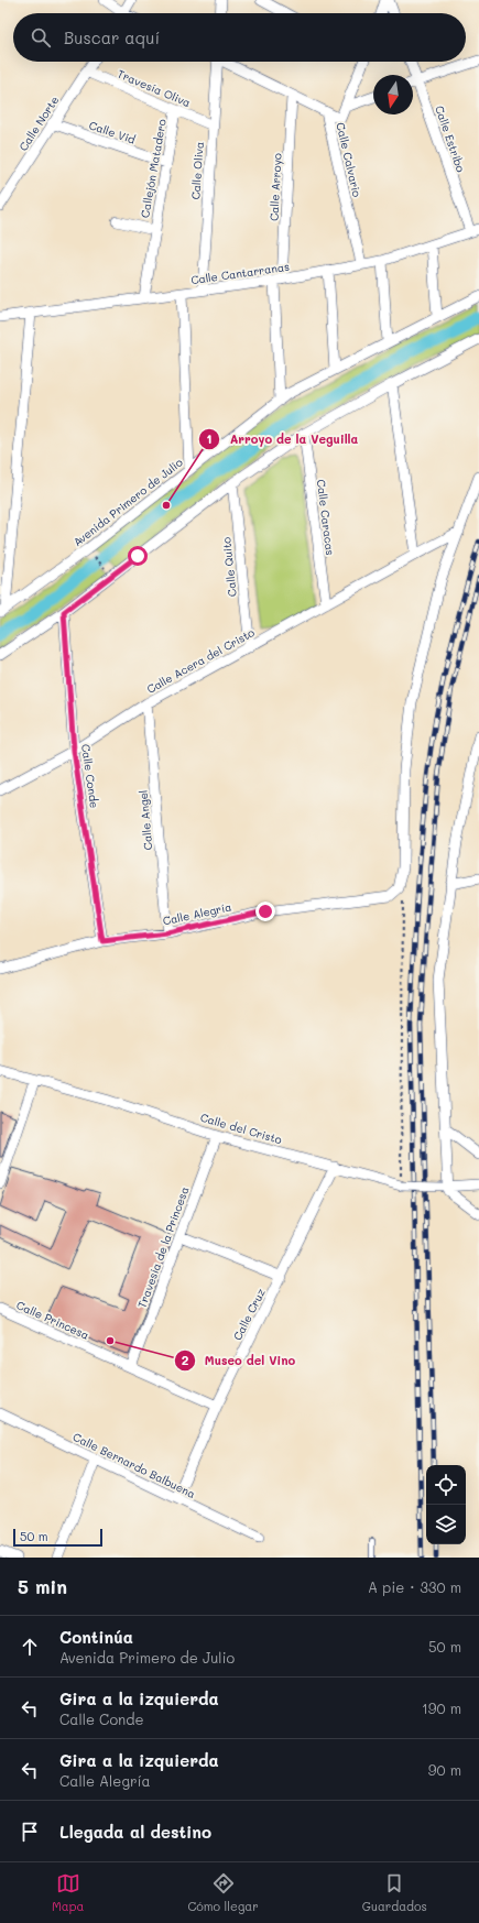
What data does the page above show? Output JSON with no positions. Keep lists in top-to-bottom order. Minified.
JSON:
{"streets":{"street":["Travesía Oliva","Calle Norte","Calle Vid","Calle Estribo","Calle Calvario","Callejón Matadero","Calle Oliva","Calle Arroyo","Calle Cantarranas","Avenida Primero de Julio","Calle Caracas","Calle Quito","Calle Acera del Cristo","Calle Conde","Calle Angel","Calle Alegría","Calle del Cristo","Travesía de la Princesa","Calle Cruz","Calle Princesa","Calle Bernardo Balbuena"]},"crossings":[["Travesía Oliva","Calle Norte"],["Travesía Oliva","Callejón Matadero"],["Travesía Oliva","Calle Oliva"],["Calle Norte","Calle Vid"],["Calle Vid","Callejón Matadero"],["Calle Estribo","Calle Cantarranas"],["Calle Calvario","Calle Arroyo"],["Calle Calvario","Calle Cantarranas"],["Callejón Matadero","Calle Cantarranas"],["Calle Oliva","Calle Cantarranas"],["Calle Arroyo","Calle Cantarranas"],["Calle Arroyo","Avenida Primero de Julio"],["Calle Caracas","Calle Acera del Cristo"],["Calle Quito","Calle Acera del Cristo"],["Calle Acera del Cristo","Calle Conde"],["Calle Acera del Cristo","Calle Angel"],["Calle Conde","Calle Alegría"],["Calle Angel","Calle Alegría"],["Calle del Cristo","Travesía de la Princesa"],["Calle del Cristo","Calle Cruz"],["Travesía de la Princesa","Calle Princesa"],["Calle Cruz","Calle Princesa"],["Calle Cruz","Calle Bernardo Balbuena"]],"places":["Arroyo de la Veguilla","Museo del Vino"],"scale_bar":"50 m","north":"bottom","page":{"search":"Buscar aquí","scale":"50 m","heading":["5 min","A pie · 330 m"],"list":[["Continúa","Avenida Primero de Julio","50 m"],["Gira a la izquierda","Calle Conde","190 m"],["Gira a la izquierda","Calle Alegría","90 m"],"Llegada al destino"],"nav":["Mapa","Cómo llegar","Guardados"]}}
